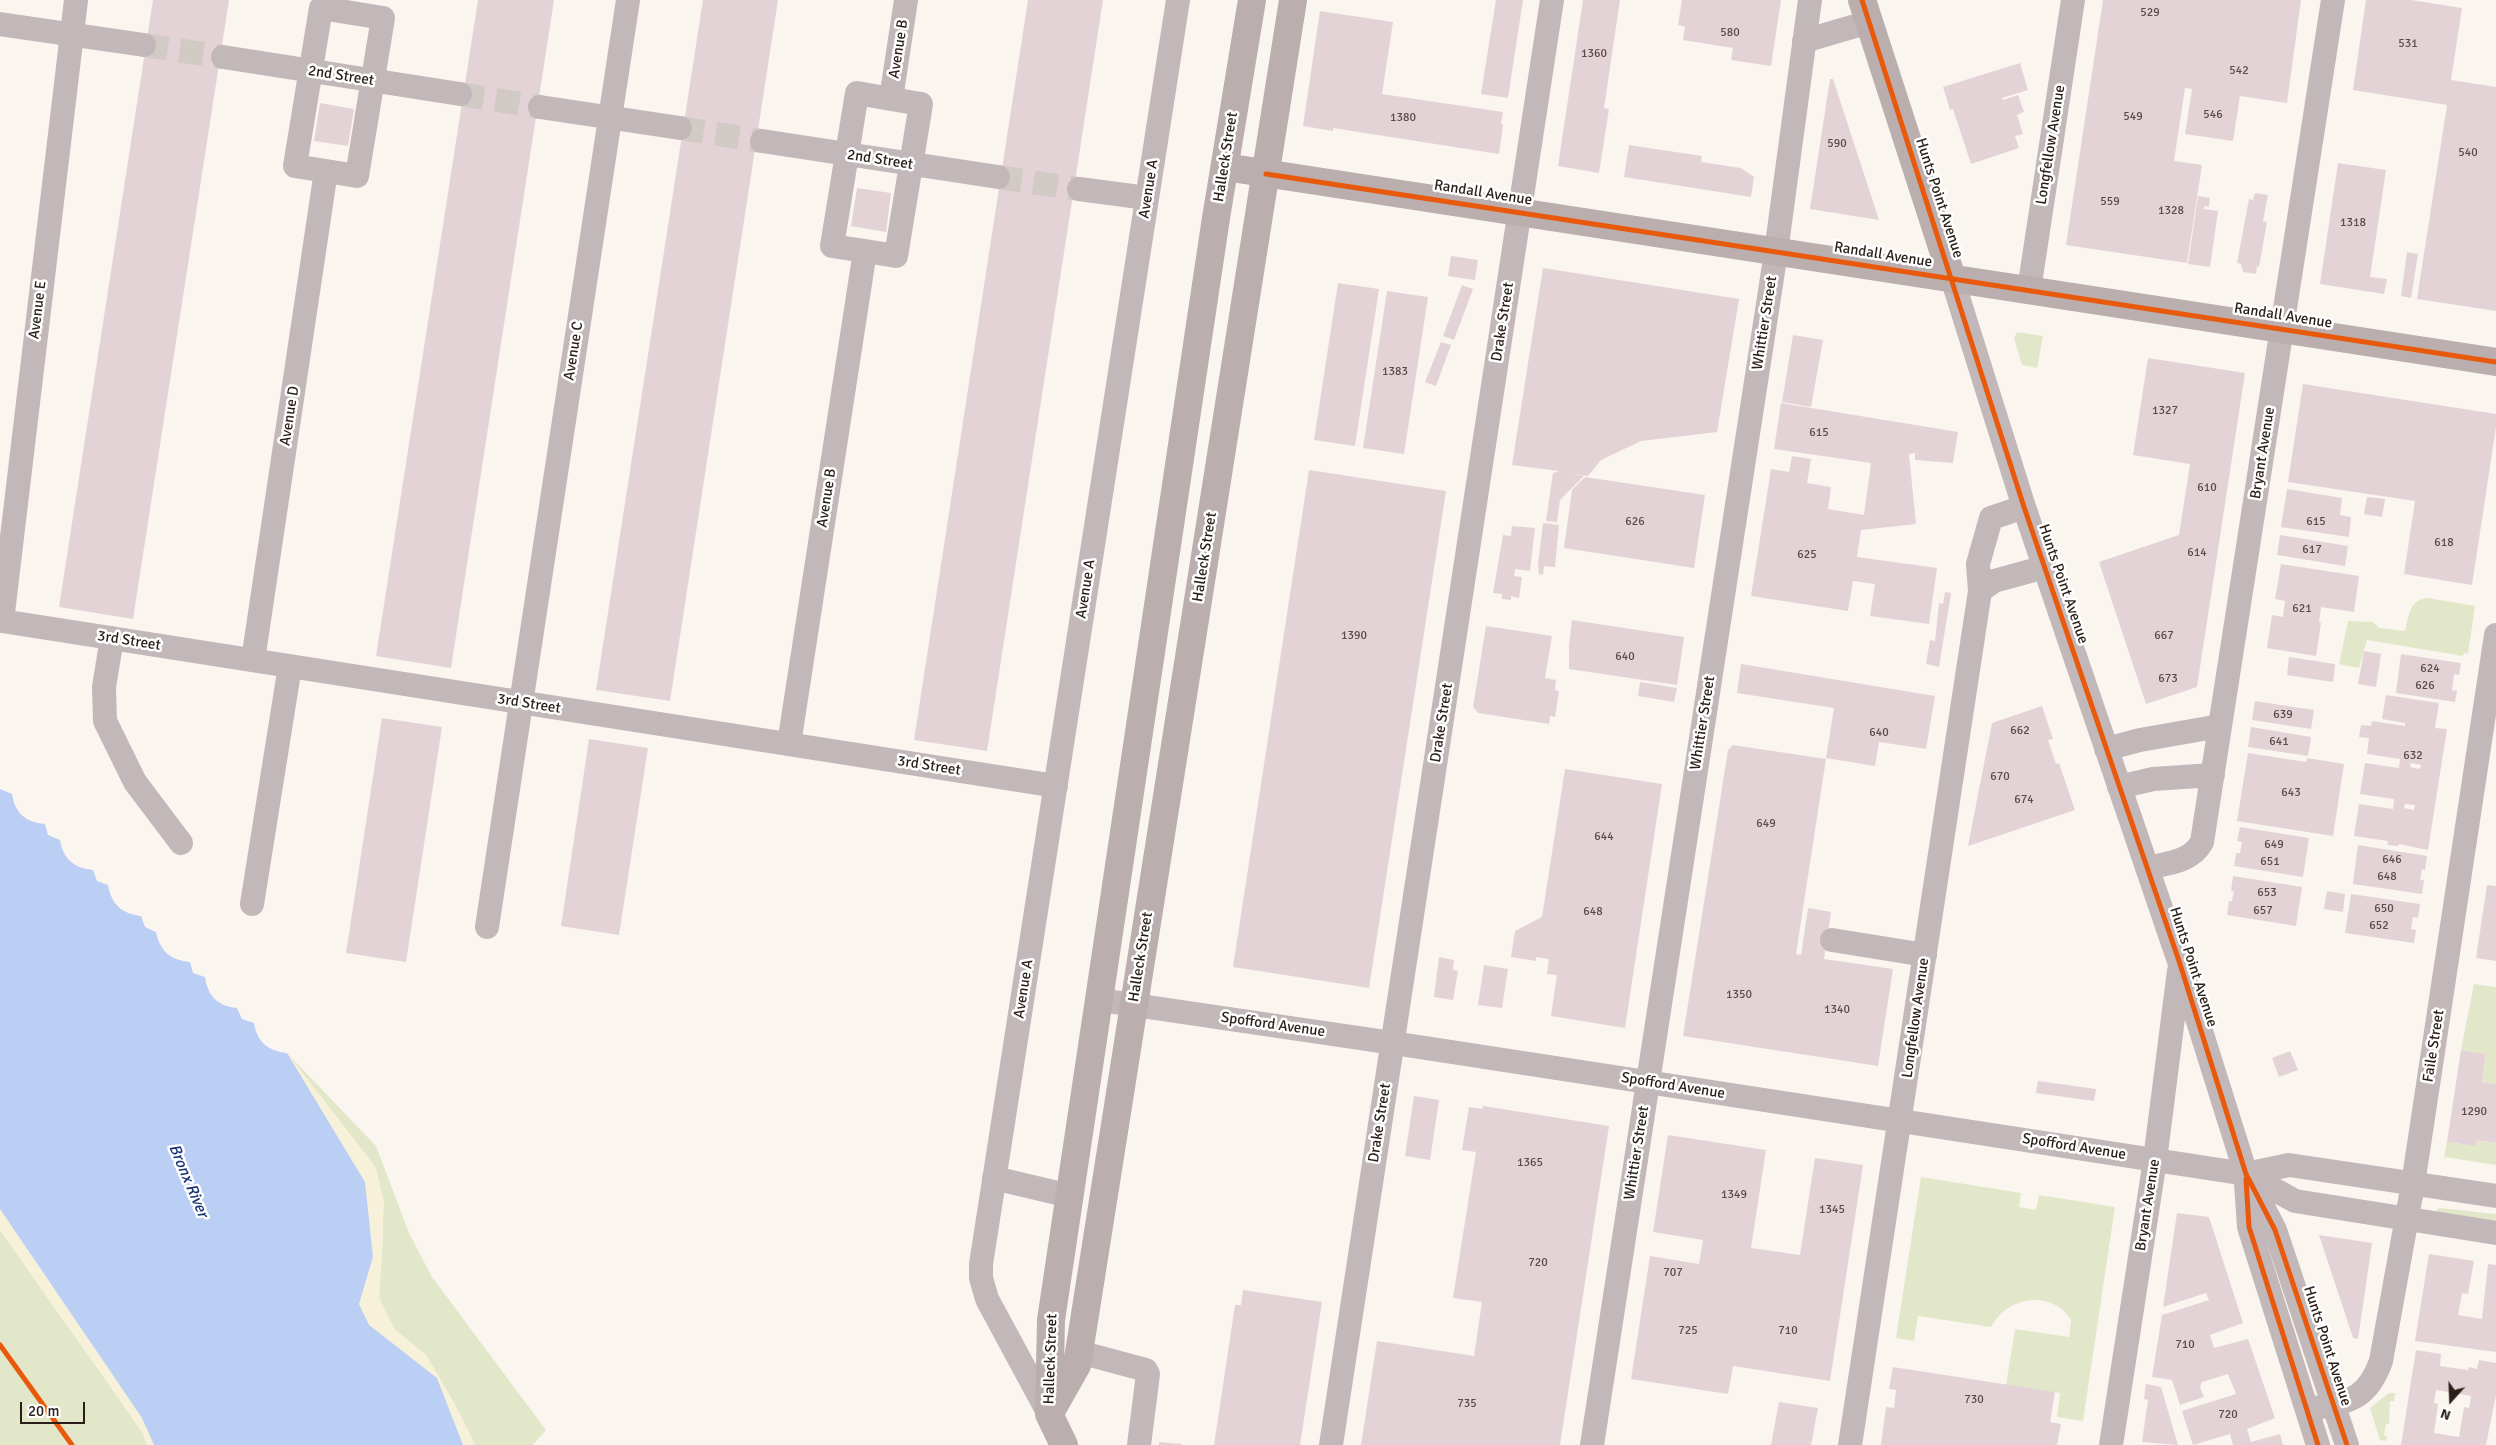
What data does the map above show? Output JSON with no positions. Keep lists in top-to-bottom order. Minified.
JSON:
{"streets":{"main road":["Halleck Street","Randall Avenue","Hunts Point Avenue"],"street":["Avenue B","2nd Street","Longfellow Avenue","Avenue A","Avenue E","Drake Street","Whittier Street","Avenue C","Avenue D","Bryant Avenue","3rd Street","Spofford Avenue","Faile Street"]},"crossings":[["Avenue B","2nd Street"],["Avenue B","3rd Street"],["Longfellow Avenue","Randall Avenue"],["Longfellow Avenue","Hunts Point Avenue"],["Longfellow Avenue","Spofford Avenue"],["Halleck Street","Avenue A"],["Halleck Street","Randall Avenue"],["Halleck Street","Spofford Avenue"],["Avenue A","3rd Street"],["Randall Avenue","Hunts Point Avenue"],["Randall Avenue","Drake Street"],["Randall Avenue","Whittier Street"],["Randall Avenue","Bryant Avenue"],["Hunts Point Avenue","Bryant Avenue"],["Hunts Point Avenue","Spofford Avenue"],["Hunts Point Avenue","Faile Street"],["Avenue E","3rd Street"],["Drake Street","Spofford Avenue"],["Whittier Street","Spofford Avenue"],["Avenue C","3rd Street"],["Avenue D","3rd Street"],["Bryant Avenue","Spofford Avenue"],["Spofford Avenue","Faile Street"]],"water":["Bronx River"],"house_numbers":["529","580","531","1360","542","546","549","1380","590","540","559","1328","1318","1383","1327","615","610","626","615","618","617","614","625","621","1390","667","640","624","673","626","639","662","640","641","632","670","643","674","649","644","649","646","651","648","653","650","657","648","652","1350","1340","1290","1365","1349","1345","720","707","725","710","710","730","735","720"],"scale_bar":"20 m","north":"bottom"}
